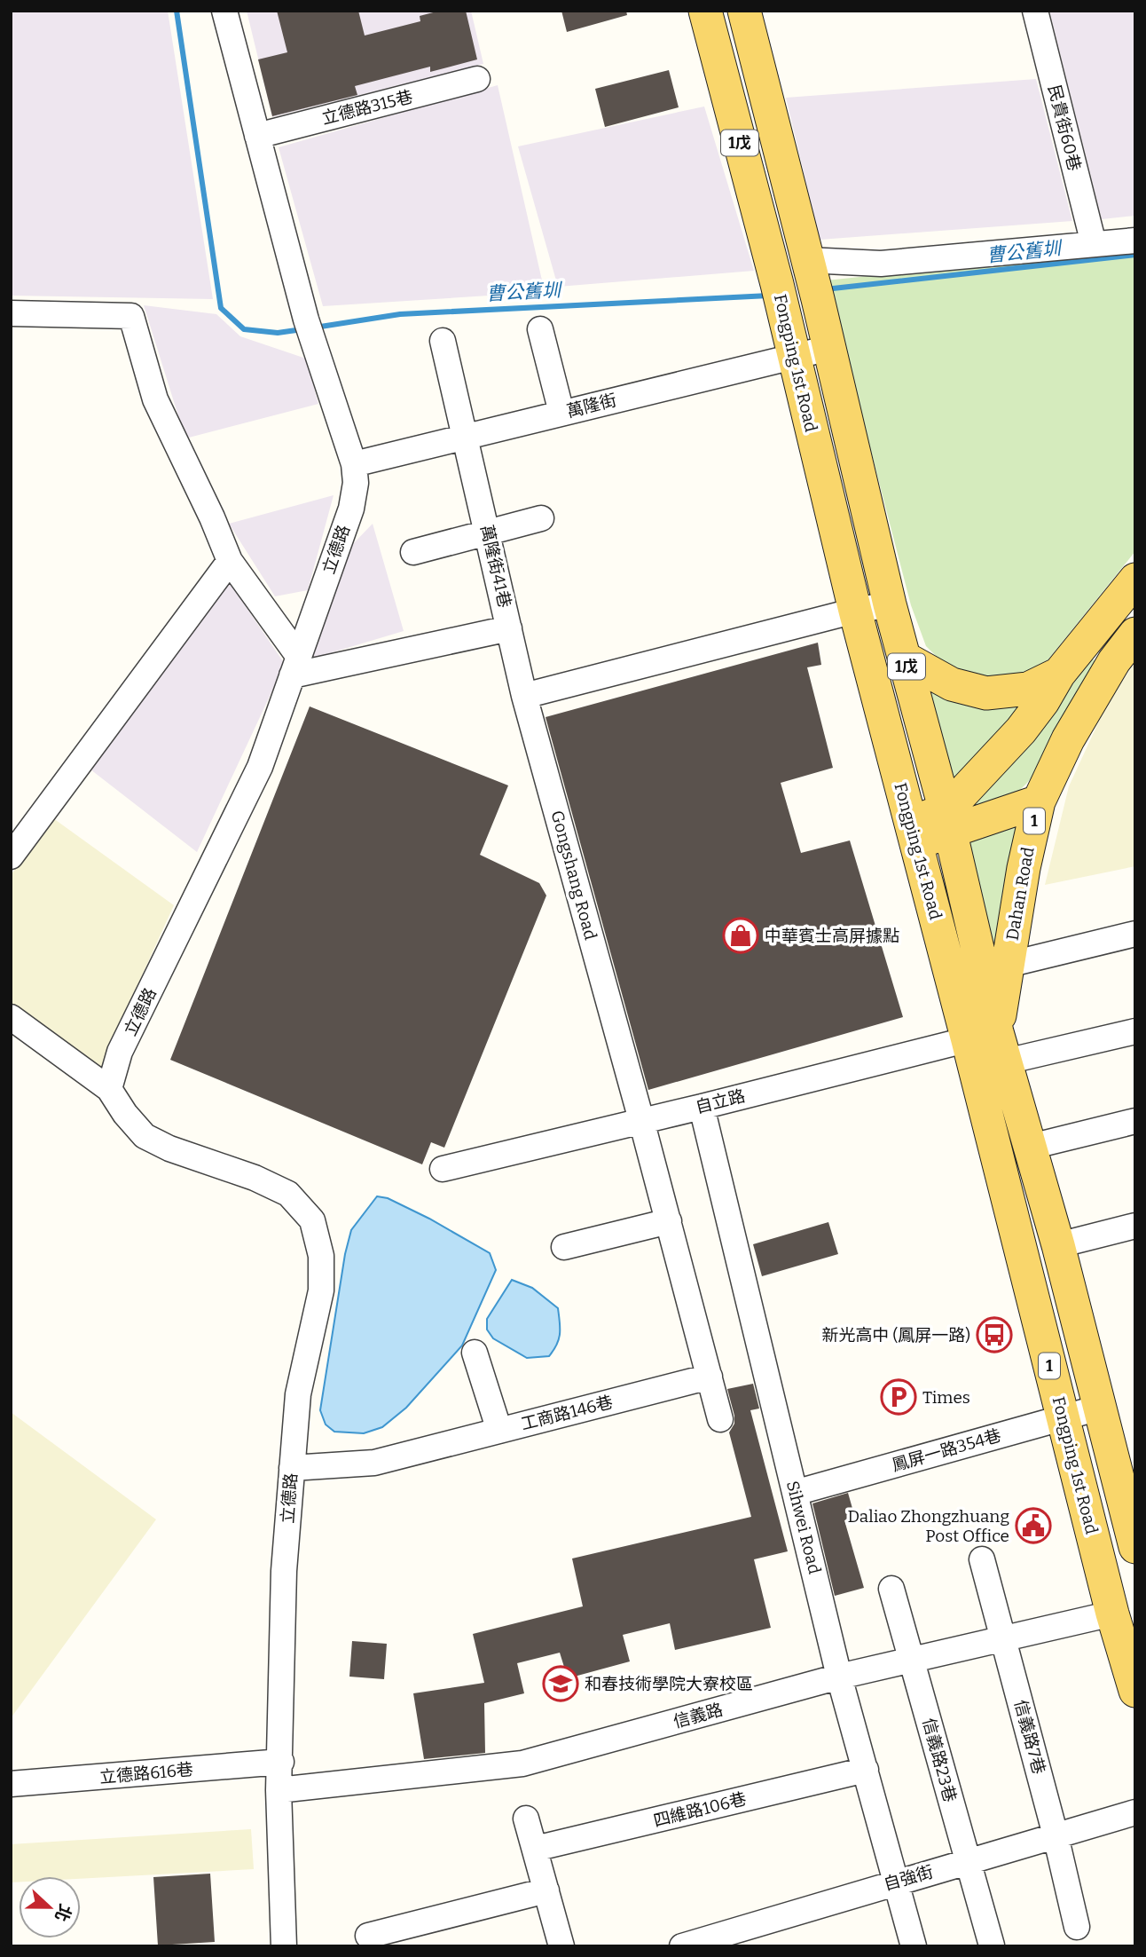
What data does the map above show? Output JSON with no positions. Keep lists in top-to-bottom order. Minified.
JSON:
{"streets":{"main road":["1戊","Fongping 1st Road","1","Dahan Road"],"street":["立德路315巷","民貴街60巷","萬隆街","立德路","萬隆街41巷","Gongshang Road","自立路","工商路146巷","鳳屏一路354巷","Sihwei Road","信義路","信義路7巷","信義路23巷","立德路616巷","四維路106巷","自強街"]},"crossings":[["立德路315巷","立德路"],["Fongping 1st Road","萬隆街"],["Fongping 1st Road","Dahan Road"],["Fongping 1st Road","自立路"],["Fongping 1st Road","鳳屏一路354巷"],["Fongping 1st Road","信義路"],["萬隆街","立德路"],["萬隆街","萬隆街41巷"],["立德路","工商路146巷"],["立德路","信義路"],["立德路","立德路616巷"],["萬隆街41巷","Gongshang Road"],["Gongshang Road","自立路"],["Gongshang Road","工商路146巷"],["Dahan Road","自立路"],["自立路","Sihwei Road"],["鳳屏一路354巷","Sihwei Road"],["Sihwei Road","信義路"],["Sihwei Road","四維路106巷"],["Sihwei Road","自強街"],["信義路","信義路7巷"],["信義路","信義路23巷"],["信義路7巷","自強街"],["信義路23巷","自強街"]],"water":["曹公舊圳"],"places":{"shop":["中華賓士高屏據點"],"bus stop":["新光高中 (鳳屏一路)"],"parking":["Times"],"public building":["Daliao Zhongzhuang Post Office"],"school or university":["和春技術學院大寮校區"]},"north":"right"}
